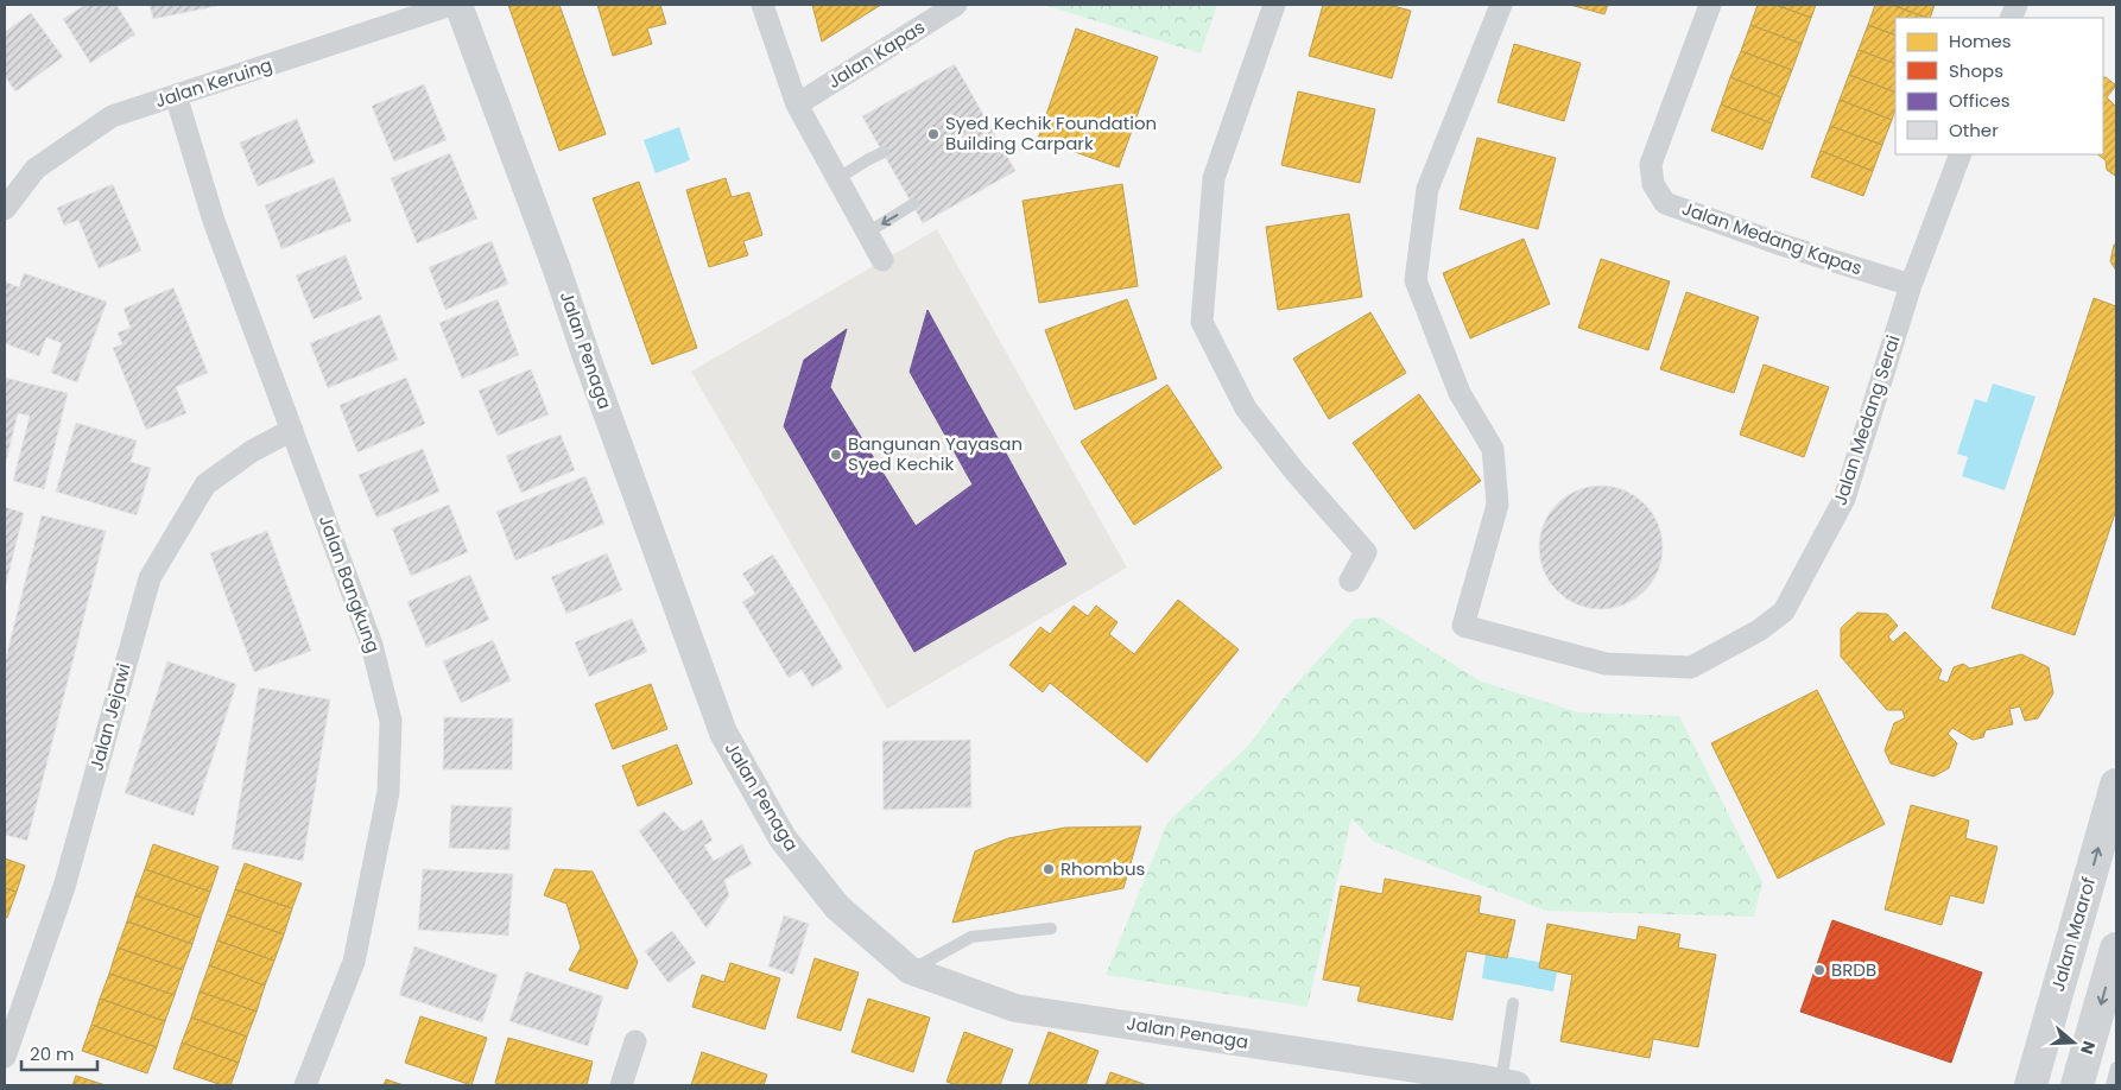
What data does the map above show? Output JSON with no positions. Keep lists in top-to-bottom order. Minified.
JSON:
{"streets":{"main road":["Jalan Maarof"],"street":["Jalan Kapas","Jalan Keruing","Jalan Medang Kapas","Jalan Penaga","Jalan Medang Serai","Jalan Bangkung","Jalan Jejawi"]},"crossings":[["Jalan Keruing","Jalan Bangkung"],["Jalan Medang Kapas","Jalan Medang Serai"],["Jalan Bangkung","Jalan Jejawi"]],"places":["Syed Kechik Foundation Building Carpark","Bangunan Yayasan Syed Kechik","Rhombus","BRDB"],"legend":["Homes","Shops","Offices","Other"],"scale_bar":"20 m","north":"right"}
